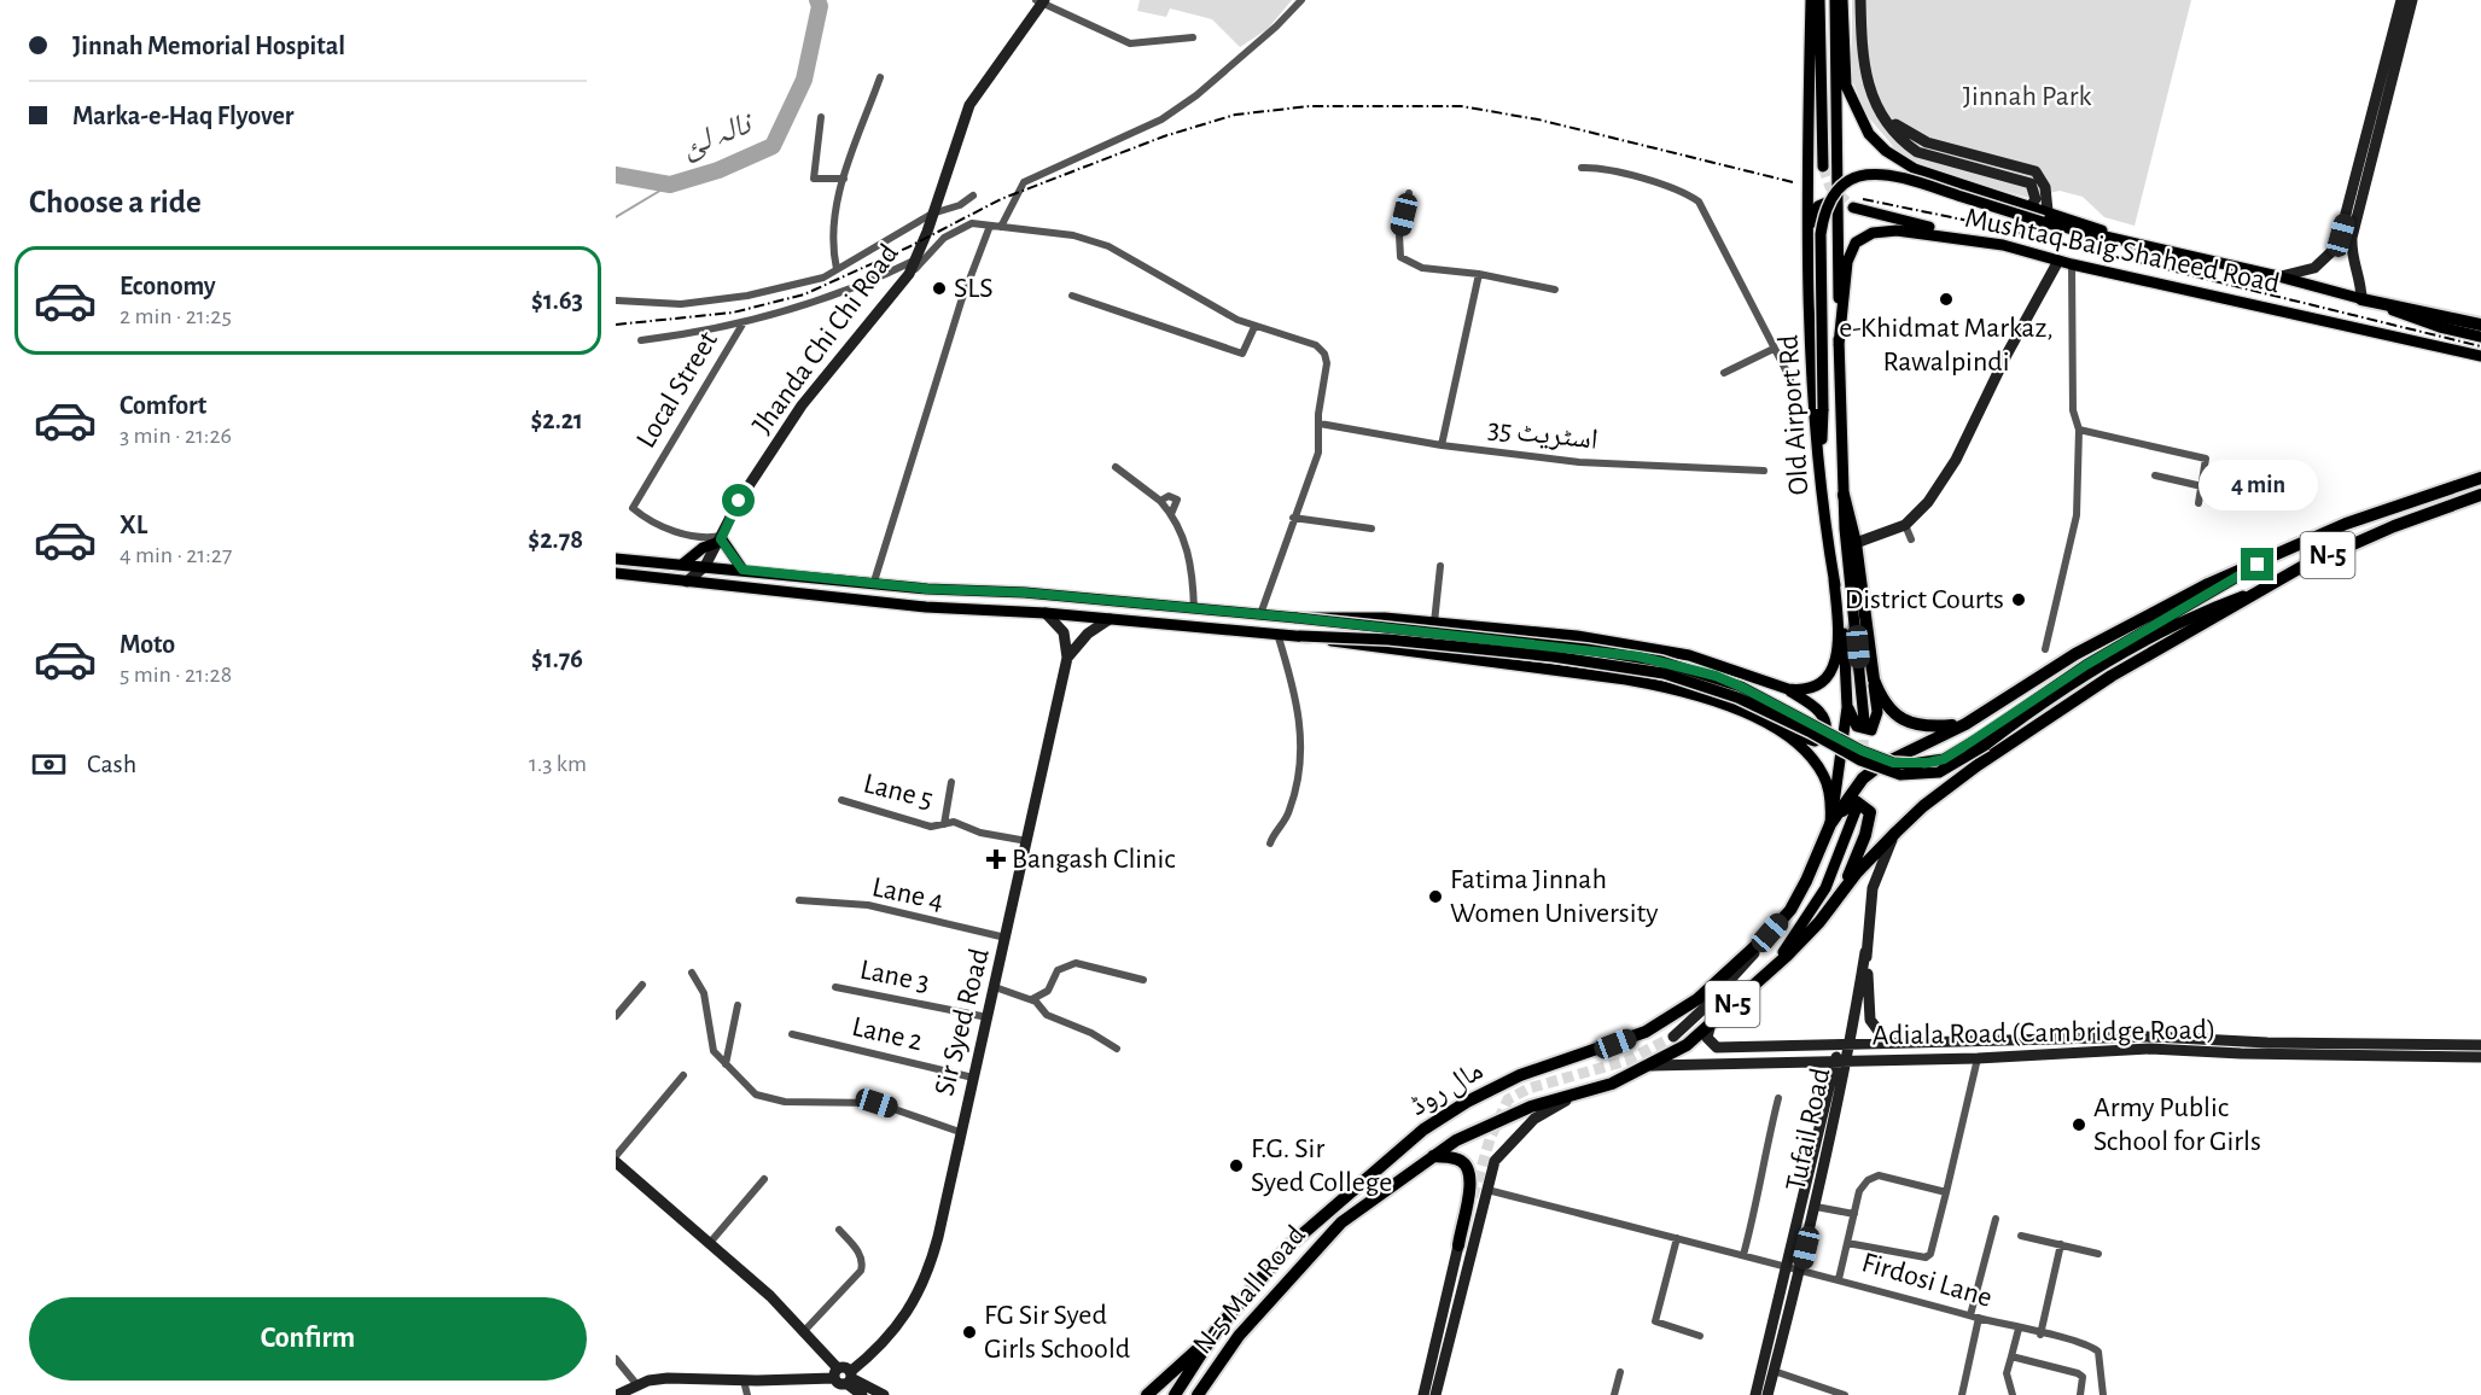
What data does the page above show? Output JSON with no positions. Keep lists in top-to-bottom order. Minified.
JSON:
{"streets":{"highway":["N-5","مال روڈ","N-5 Mall Road"],"main road":["Mushtaq Baig Shaheed Road","Jhanda Chi Chi Road","Old Airport Rd","Sir Syed Road","Adiala Road (Cambridge Road)","Tufail Road"],"street":["Local Street","اسٹریٹ 35","Lane 5","Lane 4","Lane 3","Lane 2","Firdosi Lane"]},"crossings":[["Mushtaq Baig Shaheed Road","Old Airport Rd"],["Jhanda Chi Chi Road","Local Street"],["Old Airport Rd","مال روڈ"],["N-5","مال روڈ"],["N-5","N-5 Mall Road"],["Lane 5","Sir Syed Road"],["Lane 4","Sir Syed Road"],["Lane 3","Sir Syed Road"],["Sir Syed Road","Lane 2"],["Adiala Road (Cambridge Road)","Tufail Road"],["Adiala Road (Cambridge Road)","N-5 Mall Road"],["Tufail Road","Firdosi Lane"]],"water":["نالہ لئ"],"parks":["Jinnah Park"],"places":{"other":["SLS","e-Khidmat Markaz, Rawalpindi","District Courts","Fatima Jinnah Women University","Army Public School for Girls","F.G. Sir Syed College","FG Sir Syed Girls Schoold"],"health":["Bangash Clinic"]},"page":{"banner":["Jinnah Memorial Hospital","Marka-e-Haq Flyover"],"heading":"Choose a ride","list":[{"name":"Economy","note":"2 min · 21:25","value":"$1.63"},{"name":"Comfort","note":"3 min · 21:26","value":"$2.21"},{"name":"XL","note":"4 min · 21:27","value":"$2.78"},{"name":"Moto","note":"5 min · 21:28","value":"$1.76"}],"bubble":"4 min","pay":["Cash","1.3 km"],"buttons":"Confirm"}}
